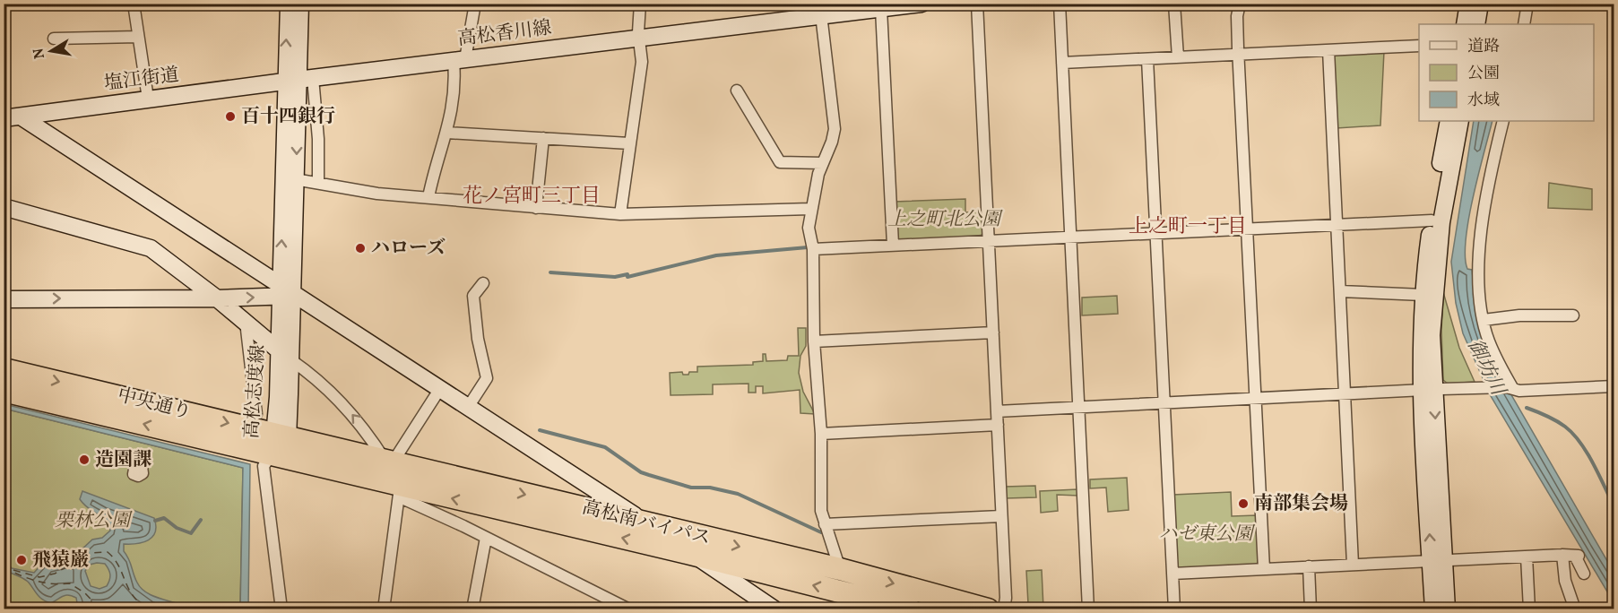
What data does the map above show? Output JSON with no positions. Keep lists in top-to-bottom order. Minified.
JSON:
{"streets":{"highway":["中央通り","高松南バイパス"],"street":["高松香川線","塩江街道","高松志度線"]},"crossings":[["高松香川線","塩江街道"],["高松香川線","高松志度線"],["塩江街道","高松志度線"],["高松志度線","中央通り"],["高松志度線","高松南バイパス"],["中央通り","高松南バイパス"]],"districts":["花ノ宮町三丁目","上之町一丁目"],"water":["御坊川"],"parks":["上之町北公園","栗林公園","ハゼ東公園"],"places":["百十四銀行","ハローズ","造園課","南部集会場","飛猿巌"],"legend":["道路","公園","水域"],"north":"left"}
